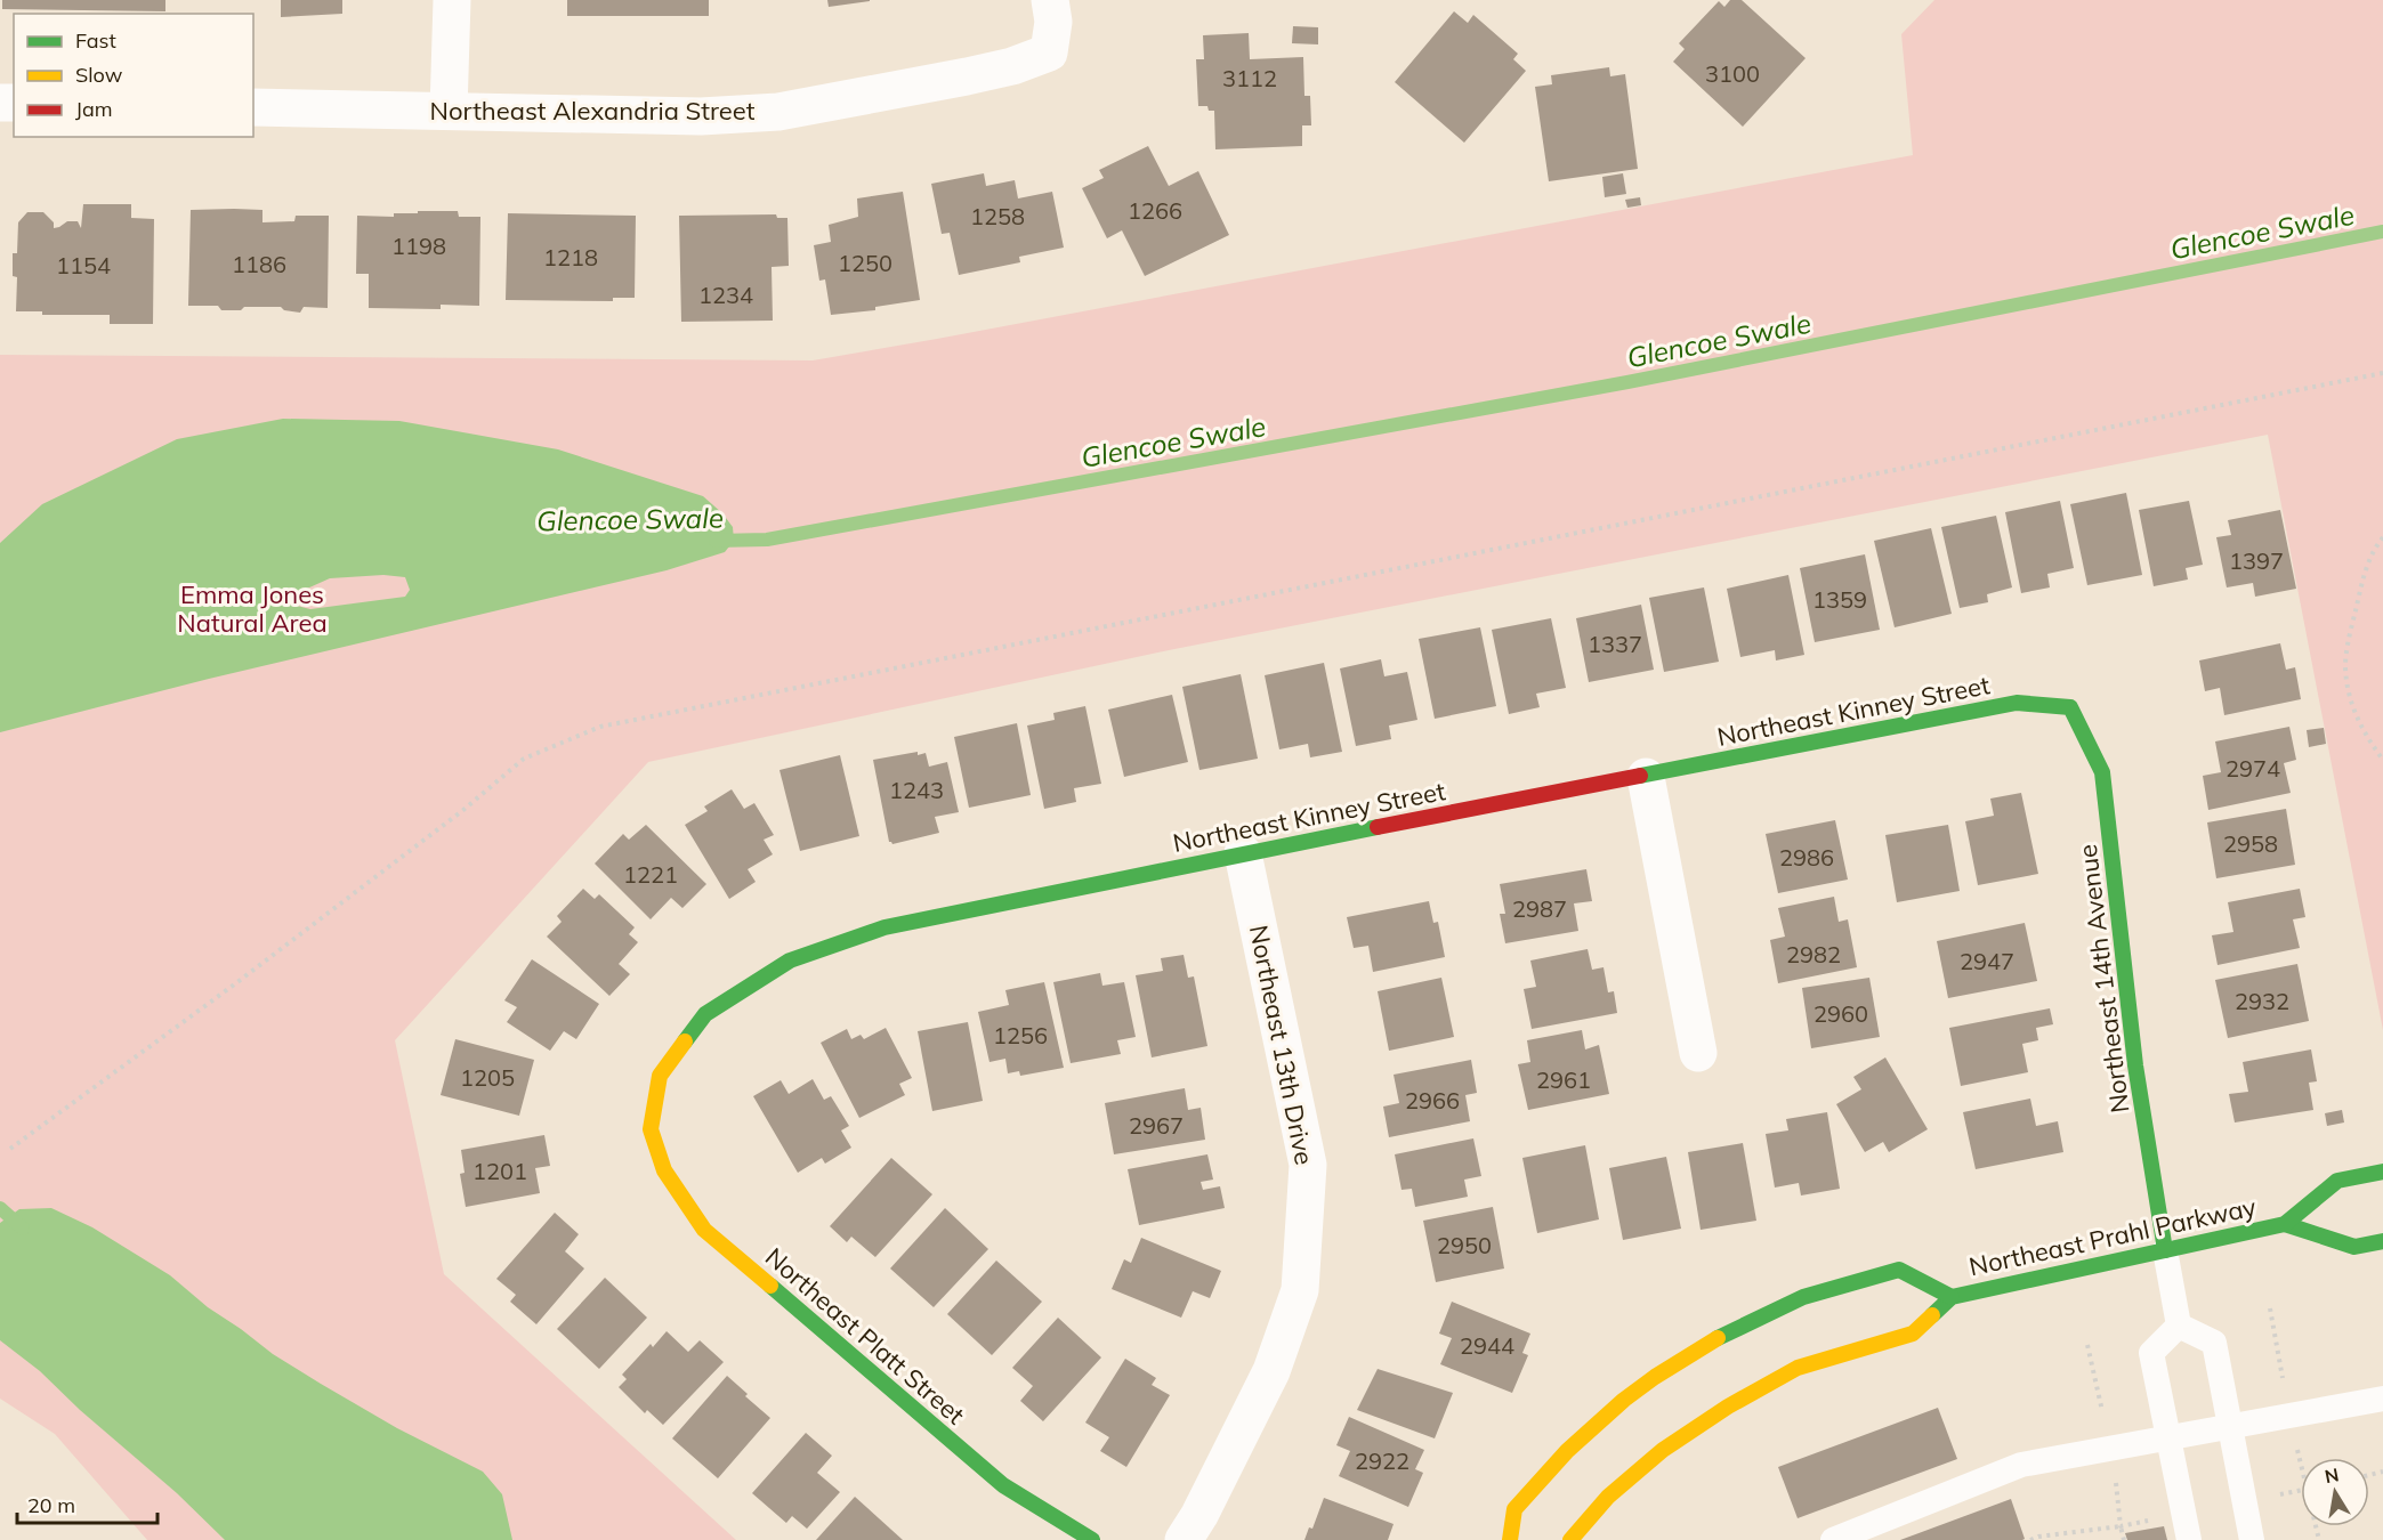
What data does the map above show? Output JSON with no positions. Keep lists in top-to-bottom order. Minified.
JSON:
{"streets":{"street":["Northeast Alexandria Street","Northeast Kinney Street","Northeast 14th Avenue","Northeast 13th Drive","Northeast Prahl Parkway","Northeast Platt Street"]},"crossings":[["Northeast Kinney Street","Northeast 14th Avenue"],["Northeast Kinney Street","Northeast 13th Drive"],["Northeast Kinney Street","Northeast Platt Street"],["Northeast 14th Avenue","Northeast Prahl Parkway"]],"water":["Glencoe Swale"],"parks":["Emma Jones Natural Area"],"house_numbers":["3100","3112","1266","1258","1198","1218","1250","1186","1154","1234","1397","1359","1337","2974","1243","2958","2986","1221","2987","2982","2947","2932","2960","1256","1205","2961","2966","2967","1201","2950","2944","2922"],"legend":["Fast","Slow","Jam"],"scale_bar":"20 m","north":"top"}
